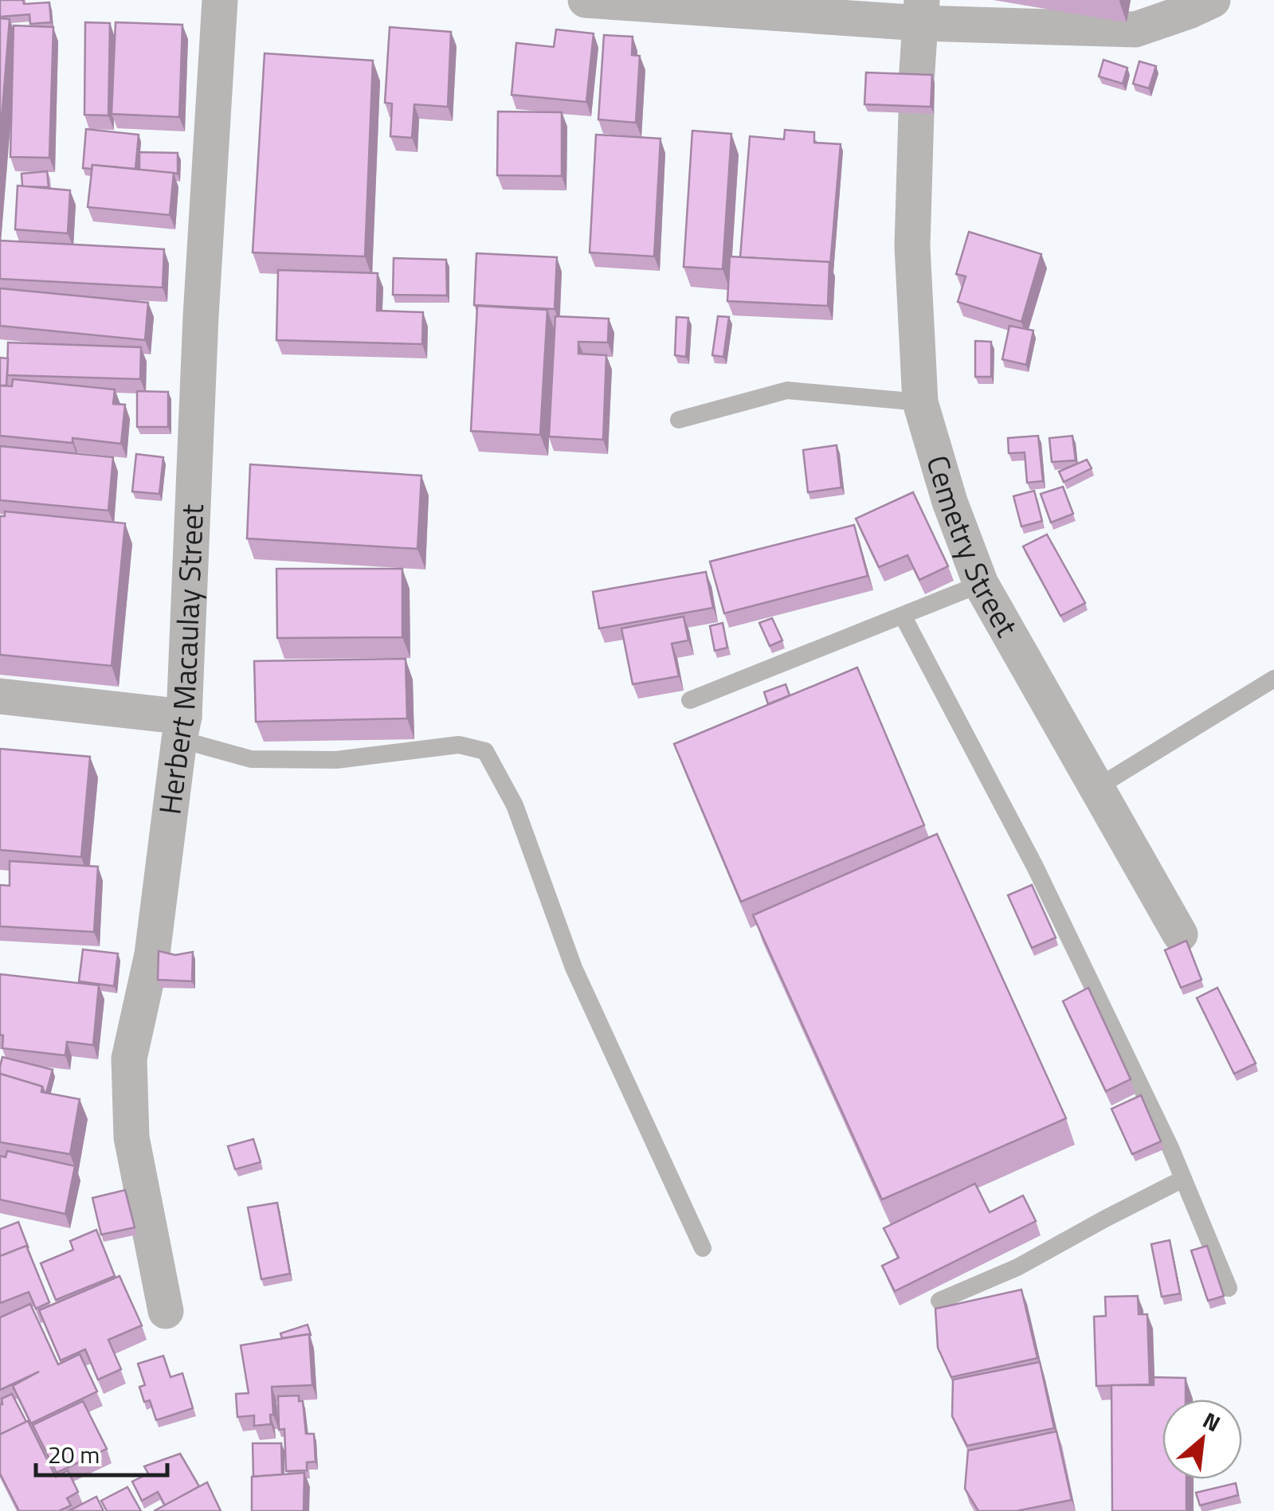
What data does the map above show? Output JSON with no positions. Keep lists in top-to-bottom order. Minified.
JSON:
{"streets":{"street":["Cemetry Street","Herbert Macaulay Street"]},"scale_bar":"20 m","north":"top right"}
